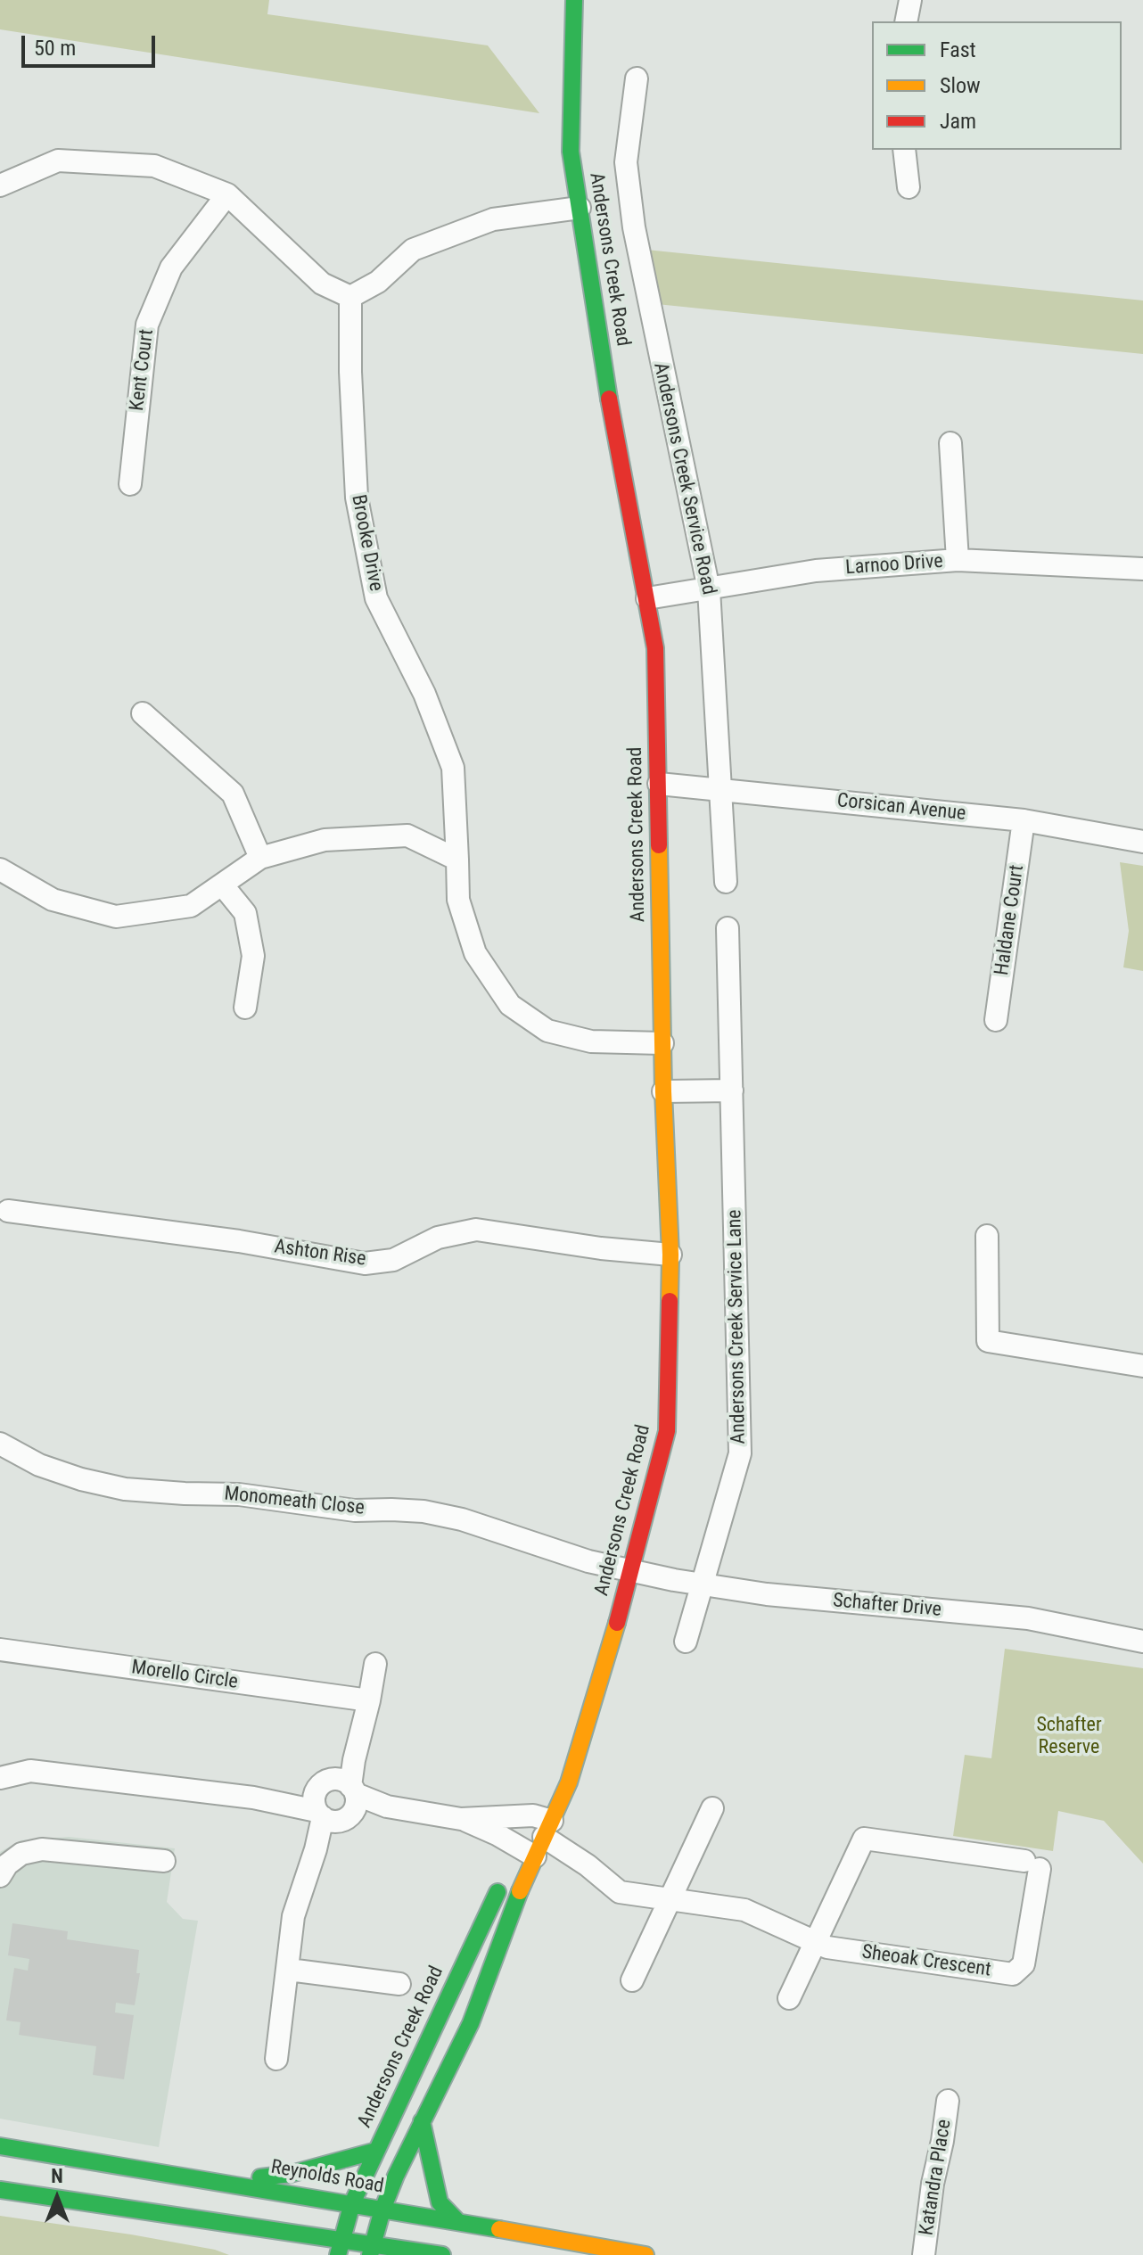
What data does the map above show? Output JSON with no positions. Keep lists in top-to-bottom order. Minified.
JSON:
{"streets":{"main road":["Andersons Creek Road","Reynolds Road"],"street":["Kent Court","Andersons Creek Service Road","Brooke Drive","Larnoo Drive","Corsican Avenue","Haldane Court","Ashton Rise","Andersons Creek Service Lane","Monomeath Close","Schafter Drive","Morello Circle","Sheoak Crescent","Katandra Place"]},"crossings":[["Andersons Creek Road","Brooke Drive"],["Andersons Creek Road","Larnoo Drive"],["Andersons Creek Road","Corsican Avenue"],["Andersons Creek Road","Ashton Rise"],["Andersons Creek Road","Monomeath Close"],["Andersons Creek Road","Schafter Drive"],["Andersons Creek Road","Sheoak Crescent"],["Andersons Creek Road","Reynolds Road"],["Andersons Creek Service Road","Larnoo Drive"],["Andersons Creek Service Road","Corsican Avenue"],["Corsican Avenue","Haldane Court"],["Andersons Creek Service Lane","Schafter Drive"],["Monomeath Close","Schafter Drive"]],"parks":["Schafter Reserve"],"legend":["Fast","Slow","Jam"],"scale_bar":"50 m","north":"top"}
